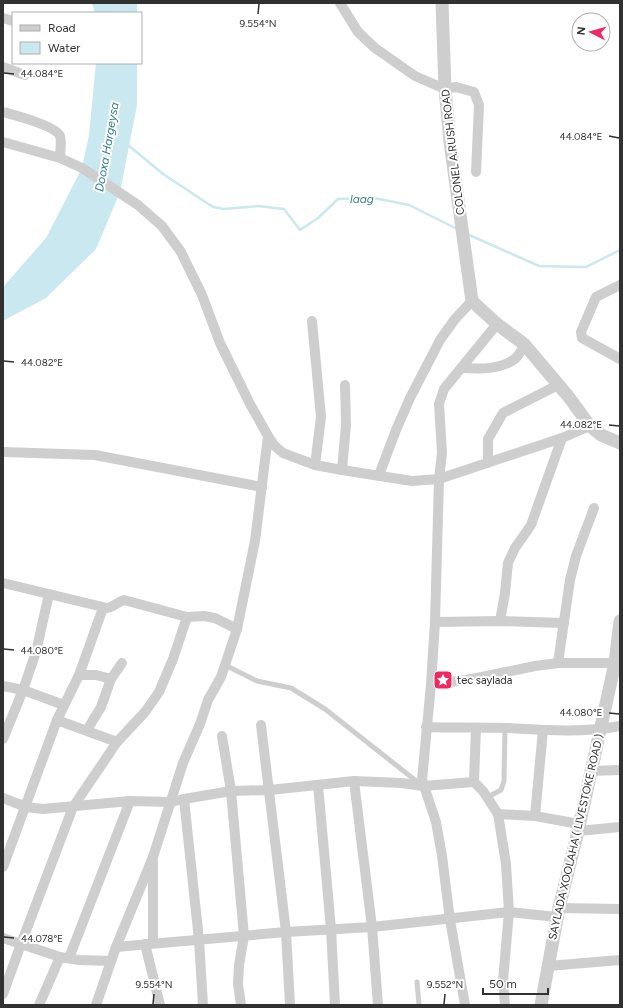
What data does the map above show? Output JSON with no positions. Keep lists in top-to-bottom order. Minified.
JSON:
{"streets":{"street":["COLONEL A.RUSH ROAD","SAYLADA XOOLAHA ( LIVESTOKE ROAD )"]},"water":["Dooxa Hargeysa","laag"],"places":{"place":["tec saylada"]},"legend":["Road","Water"],"scale_bar":"50 m","north":"left","coordinates":["9.554°N","44.084°E","44.082°E","44.080°E","44.078°E","9.552°N"]}
